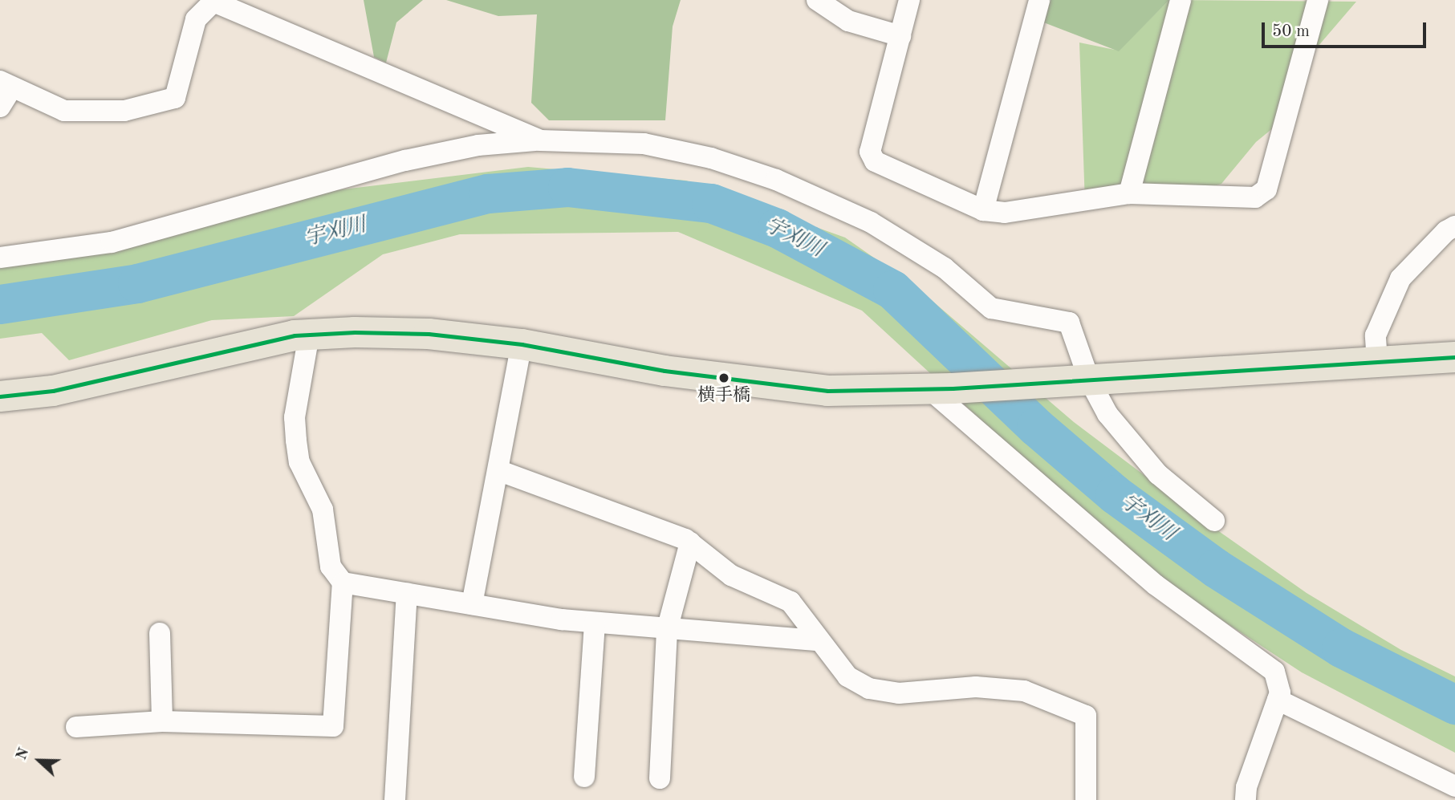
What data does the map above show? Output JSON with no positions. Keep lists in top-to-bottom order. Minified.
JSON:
{"water":["宇刈川"],"places":["横手橋"],"scale_bar":"50 m","north":"left"}
